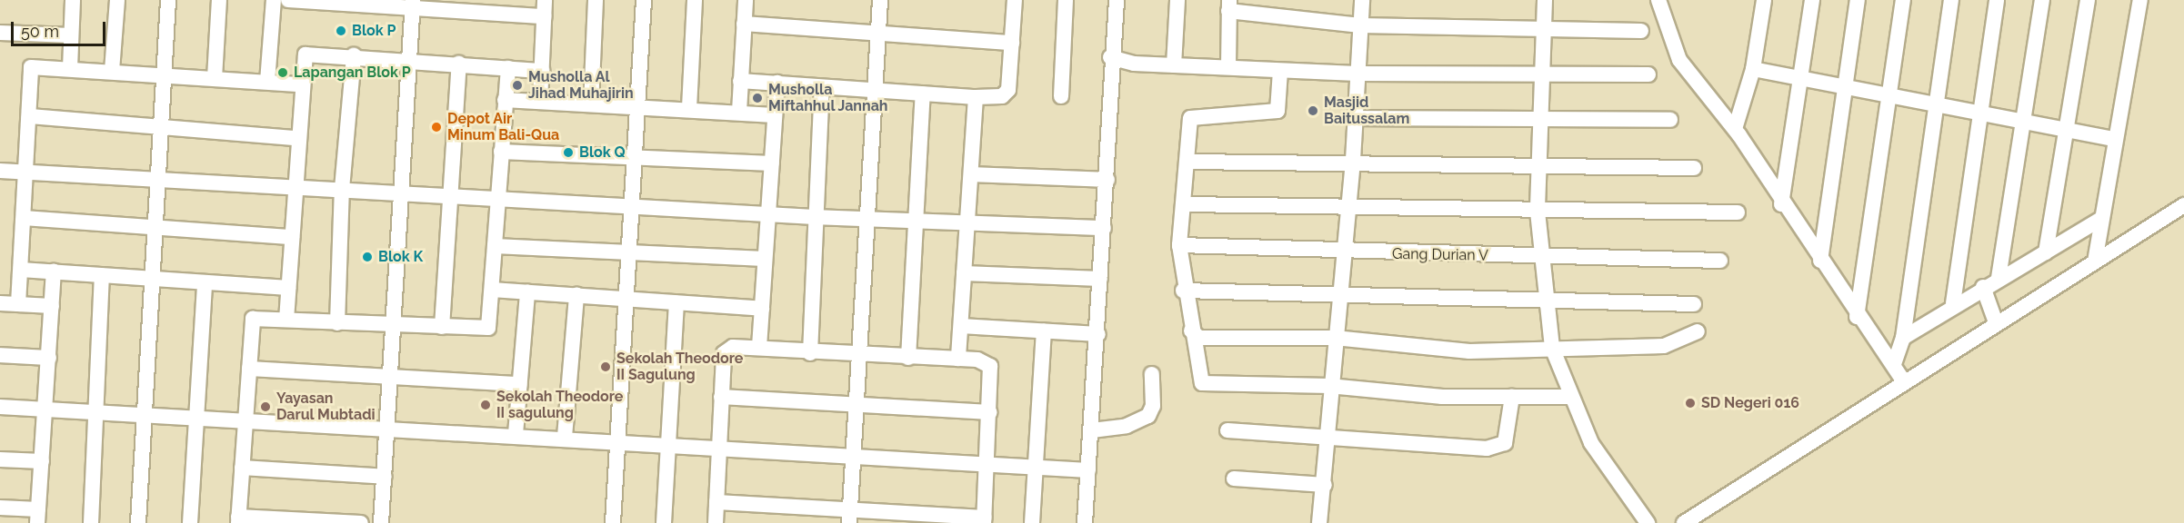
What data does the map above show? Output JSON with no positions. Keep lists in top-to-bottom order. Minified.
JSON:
{"streets":{"street":["Gang Durian V"]},"places":["Blok P","Lapangan Blok P","Musholla Al Jihad Muhajirin","Musholla Miftahhul Jannah","Masjid Baitussalam","Depot Air Minum Bali-Qua","Blok Q","Blok K","Sekolah Theodore II Sagulung","SD Negeri 016","Sekolah Theodore II sagulung","Yayasan Darul Mubtadi"],"scale_bar":"50 m"}
